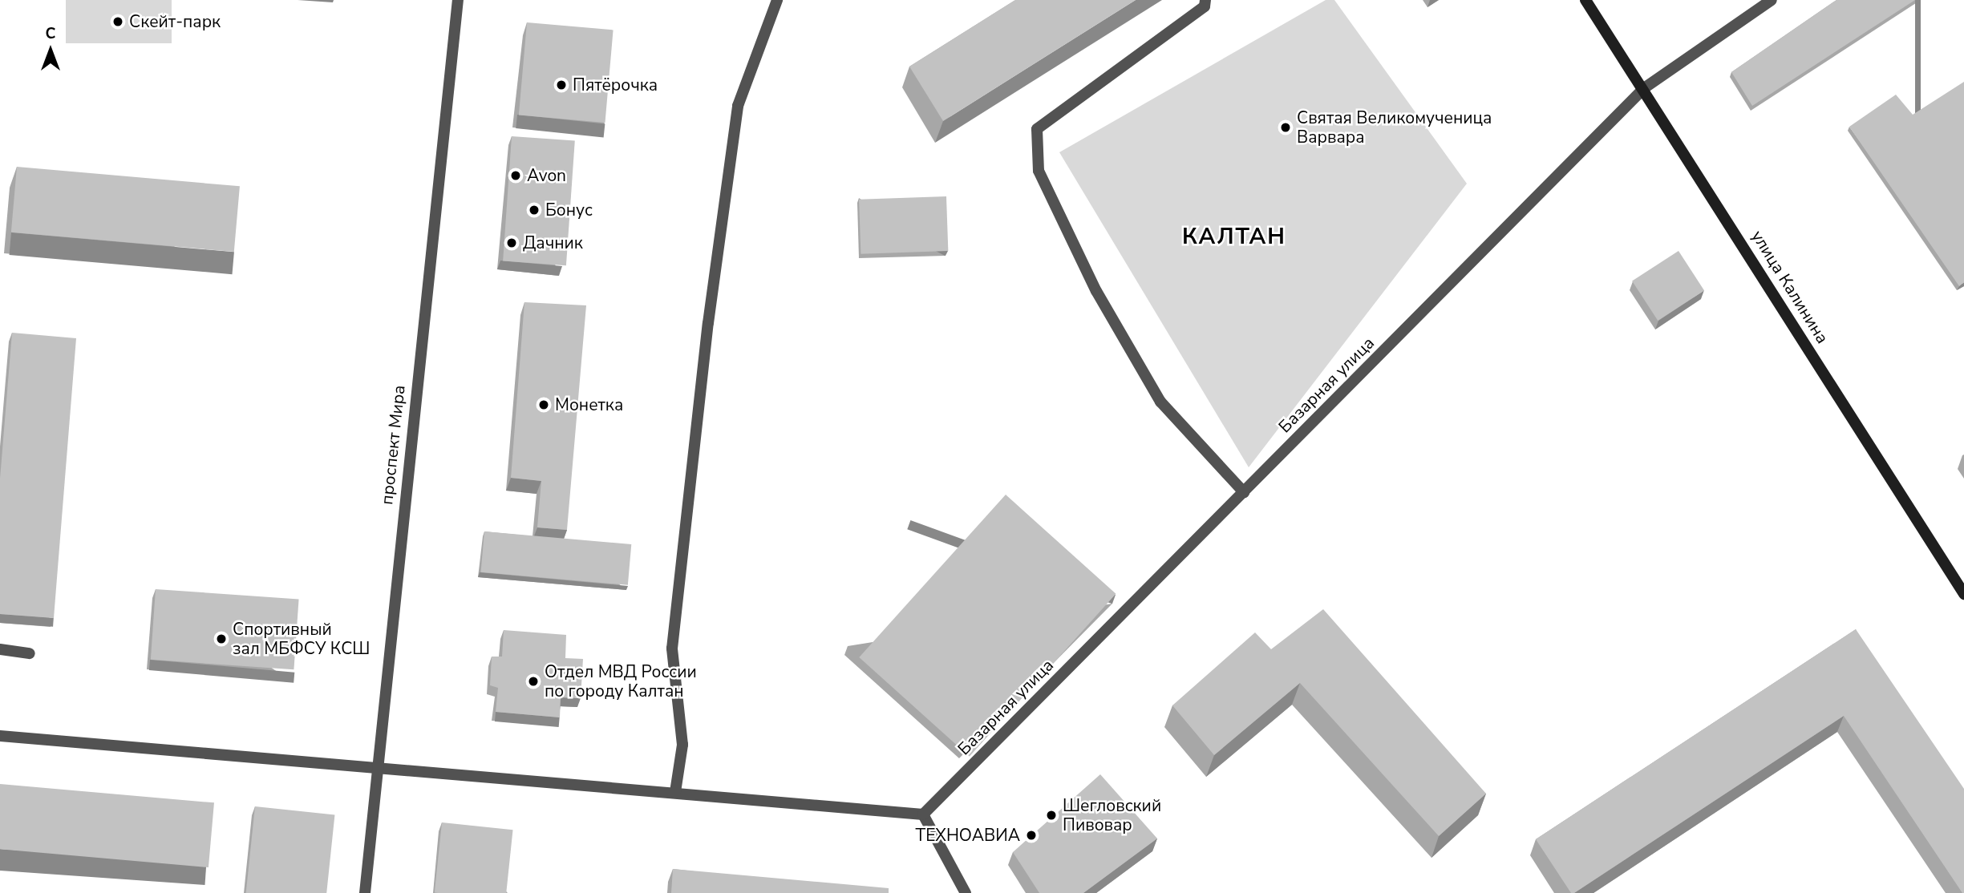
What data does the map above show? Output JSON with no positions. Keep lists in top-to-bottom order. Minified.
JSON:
{"streets":{"street":["улица Калинина","Базарная улица","проспект Мира"]},"crossings":[["улица Калинина","Базарная улица"]],"districts":["КАЛТАН"],"places":["Скейт-парк","Пятёрочка","Святая Великомученица Варвара","Avon","Бонус","Дачник","Монетка","Спортивный зал МБФСУ КСШ","Отдел МВД России по городу Калтан","Шегловский Пивовар","ТЕХНОАВИА"],"north":"top"}
